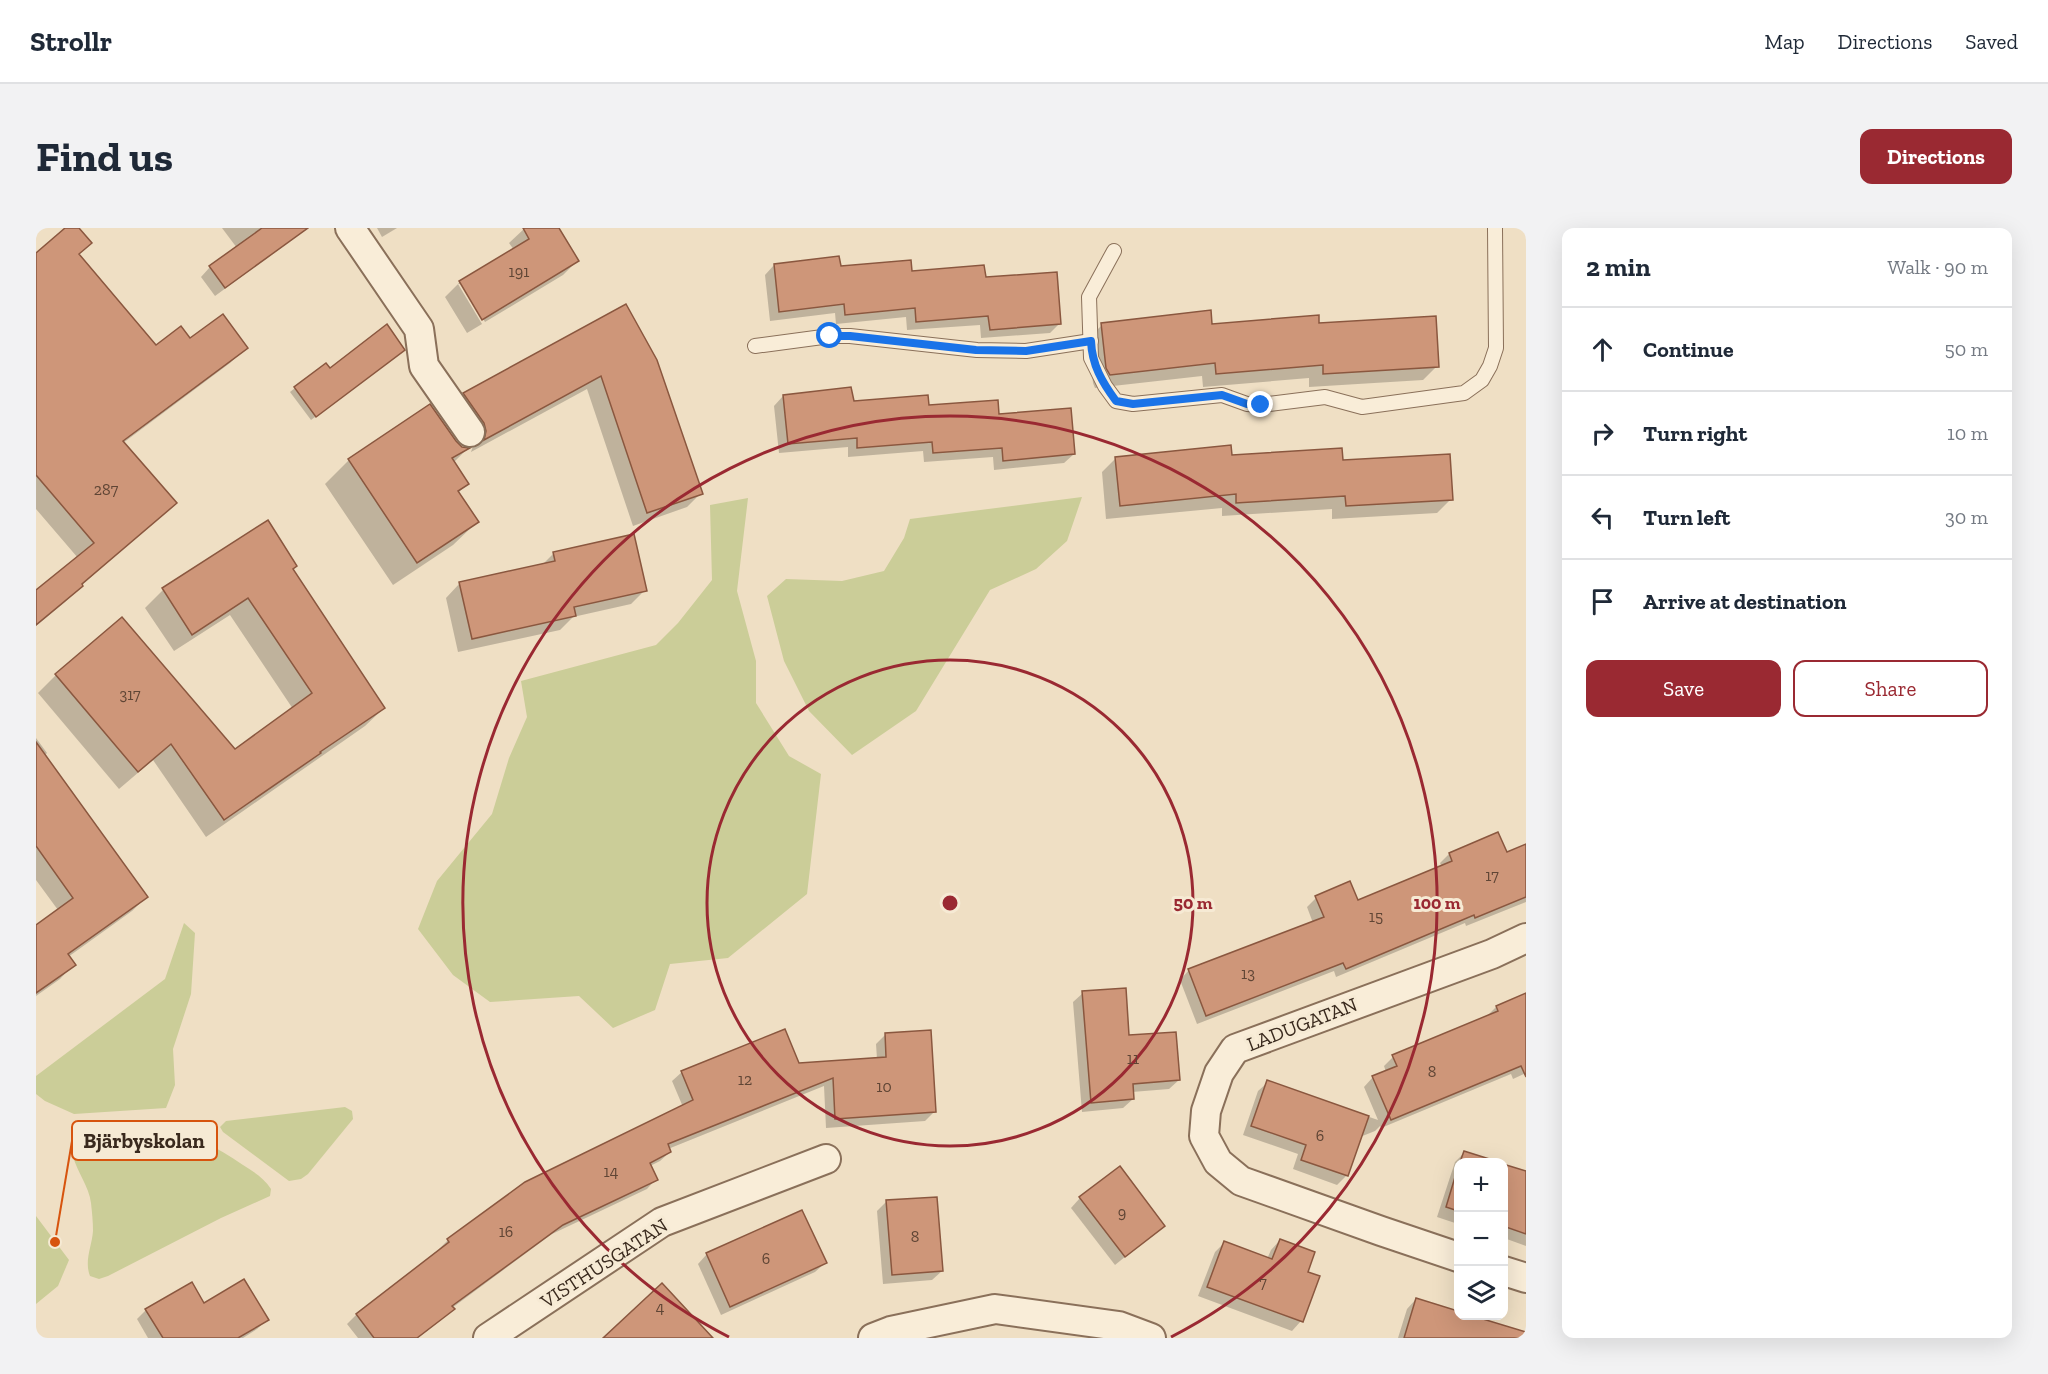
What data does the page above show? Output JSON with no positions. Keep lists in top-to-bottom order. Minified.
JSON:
{"streets":{"street":["LADUGATAN","VISTHUSGATAN"]},"places":["Bjärbyskolan"],"house_numbers":["191","287","317","17","15","13","11","8","12","10","6","14","9","16","8","6","7","4"],"page":{"header":"Strollr","nav":["Map","Directions","Saved"],"buttons":["Directions",["Save","Share"]],"title":"Find us","heading":["2 min","Walk · 90 m"],"list":[["Continue","50 m"],["Turn right","10 m"],["Turn left","30 m"],"Arrive at destination"],"map_buttons":["+","−"]},"rings":["50 m","100 m"]}
